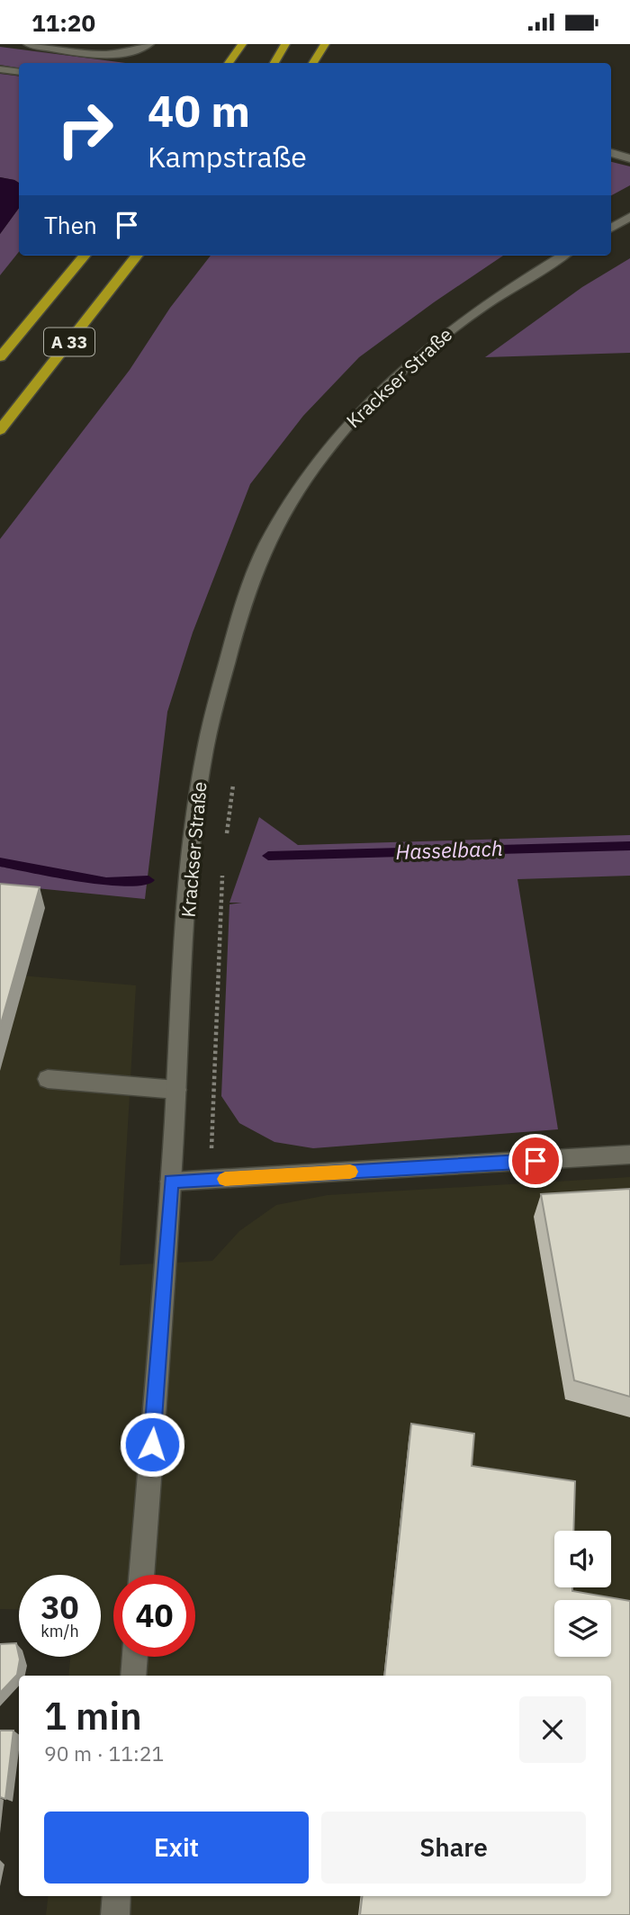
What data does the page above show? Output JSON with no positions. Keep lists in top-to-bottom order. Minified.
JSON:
{"streets":{"highway":["A 33"],"street":["Krackser Straße"]},"water":["Hasselbach"],"page":{"status":"11:20","turn":["40 m","Kampstraße"],"then":"Then","speed":"30 km/h","limit":"40","heading":["1 min","90 m · 11:21"],"buttons":["Exit","Share"]}}
